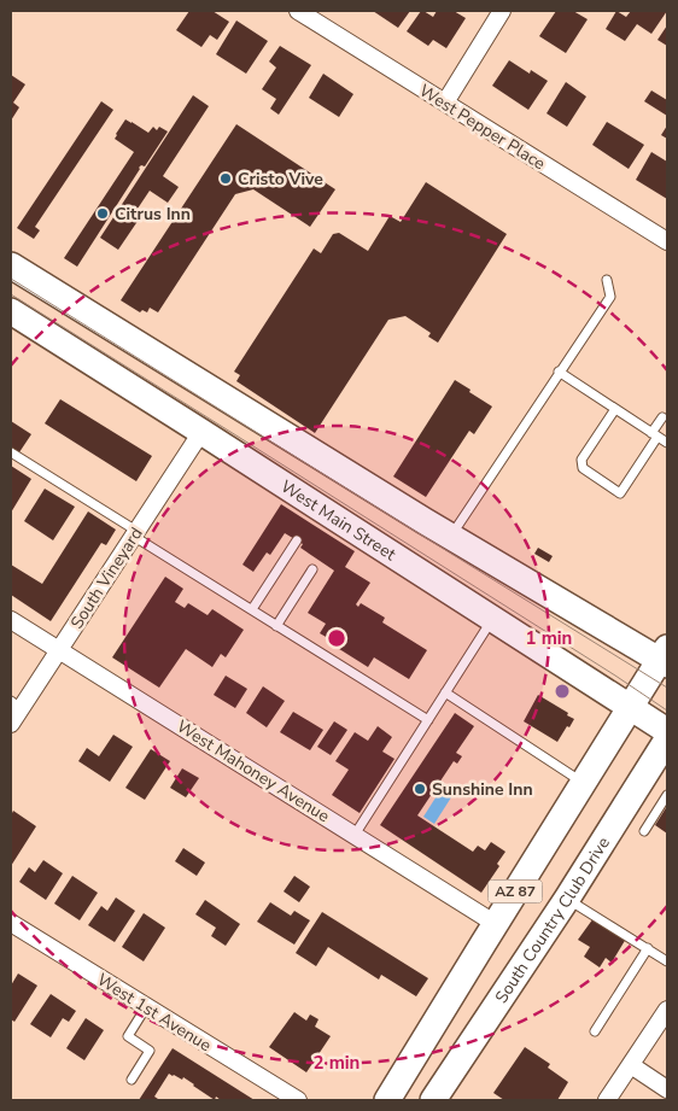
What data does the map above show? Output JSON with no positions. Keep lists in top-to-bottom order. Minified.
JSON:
{"streets":{"main road":["West Main Street","AZ 87","South Country Club Drive"],"street":["West Pepper Place","South Vineyard","West Mahoney Avenue","West 1st Avenue"]},"crossings":[["West Main Street","South Vineyard"],["West Main Street","AZ 87"],["South Vineyard","West Mahoney Avenue"],["West Mahoney Avenue","AZ 87"]],"places":["Cristo Vive","Citrus Inn","Sunshine Inn"],"rings":["1 min","2 min"]}
